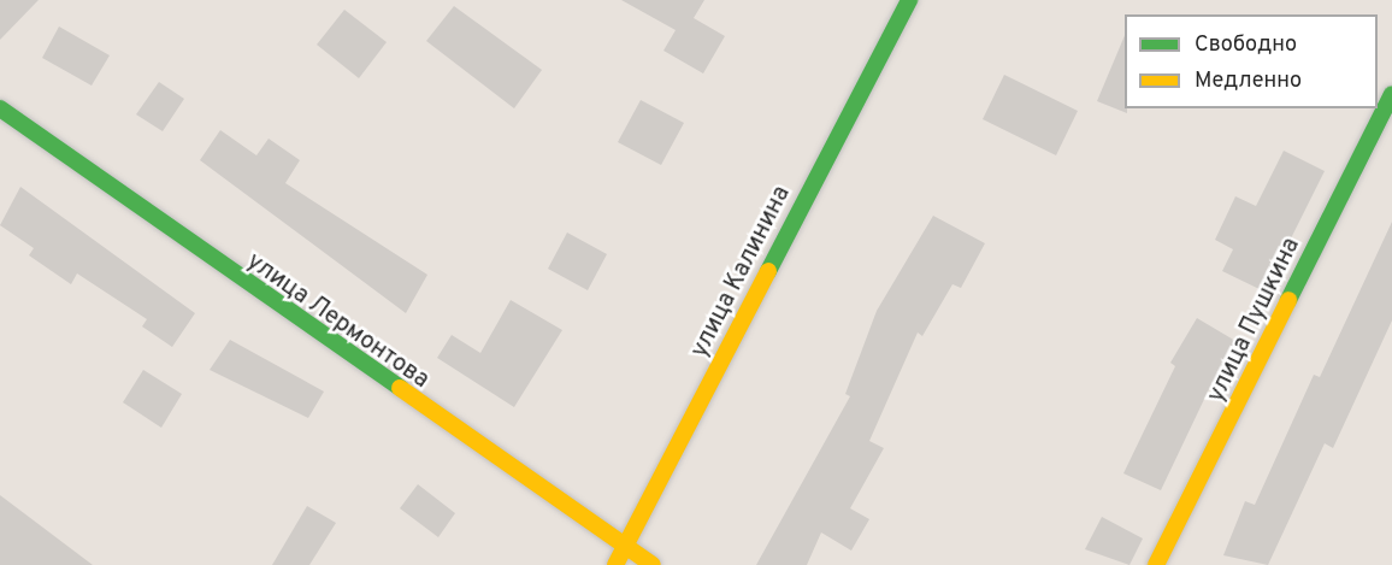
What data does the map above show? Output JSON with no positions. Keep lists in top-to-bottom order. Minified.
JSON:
{"streets":{"street":["улица Калинина","улица Пушкина","улица Лермонтова"]},"crossings":[["улица Калинина","улица Лермонтова"]],"legend":["Свободно","Медленно"]}
